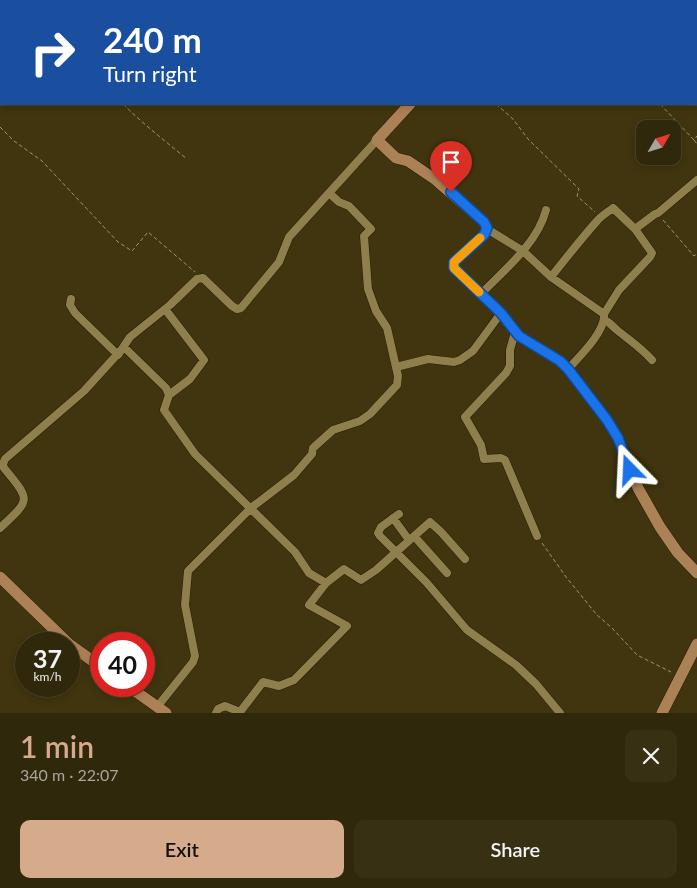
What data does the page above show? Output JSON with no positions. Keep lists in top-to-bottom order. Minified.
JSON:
{"north":"top right","page":{"turn":["240 m","Turn right"],"speed":"37 km/h","limit":"40","heading":["1 min","340 m · 22:07"],"buttons":["Exit","Share"]}}
